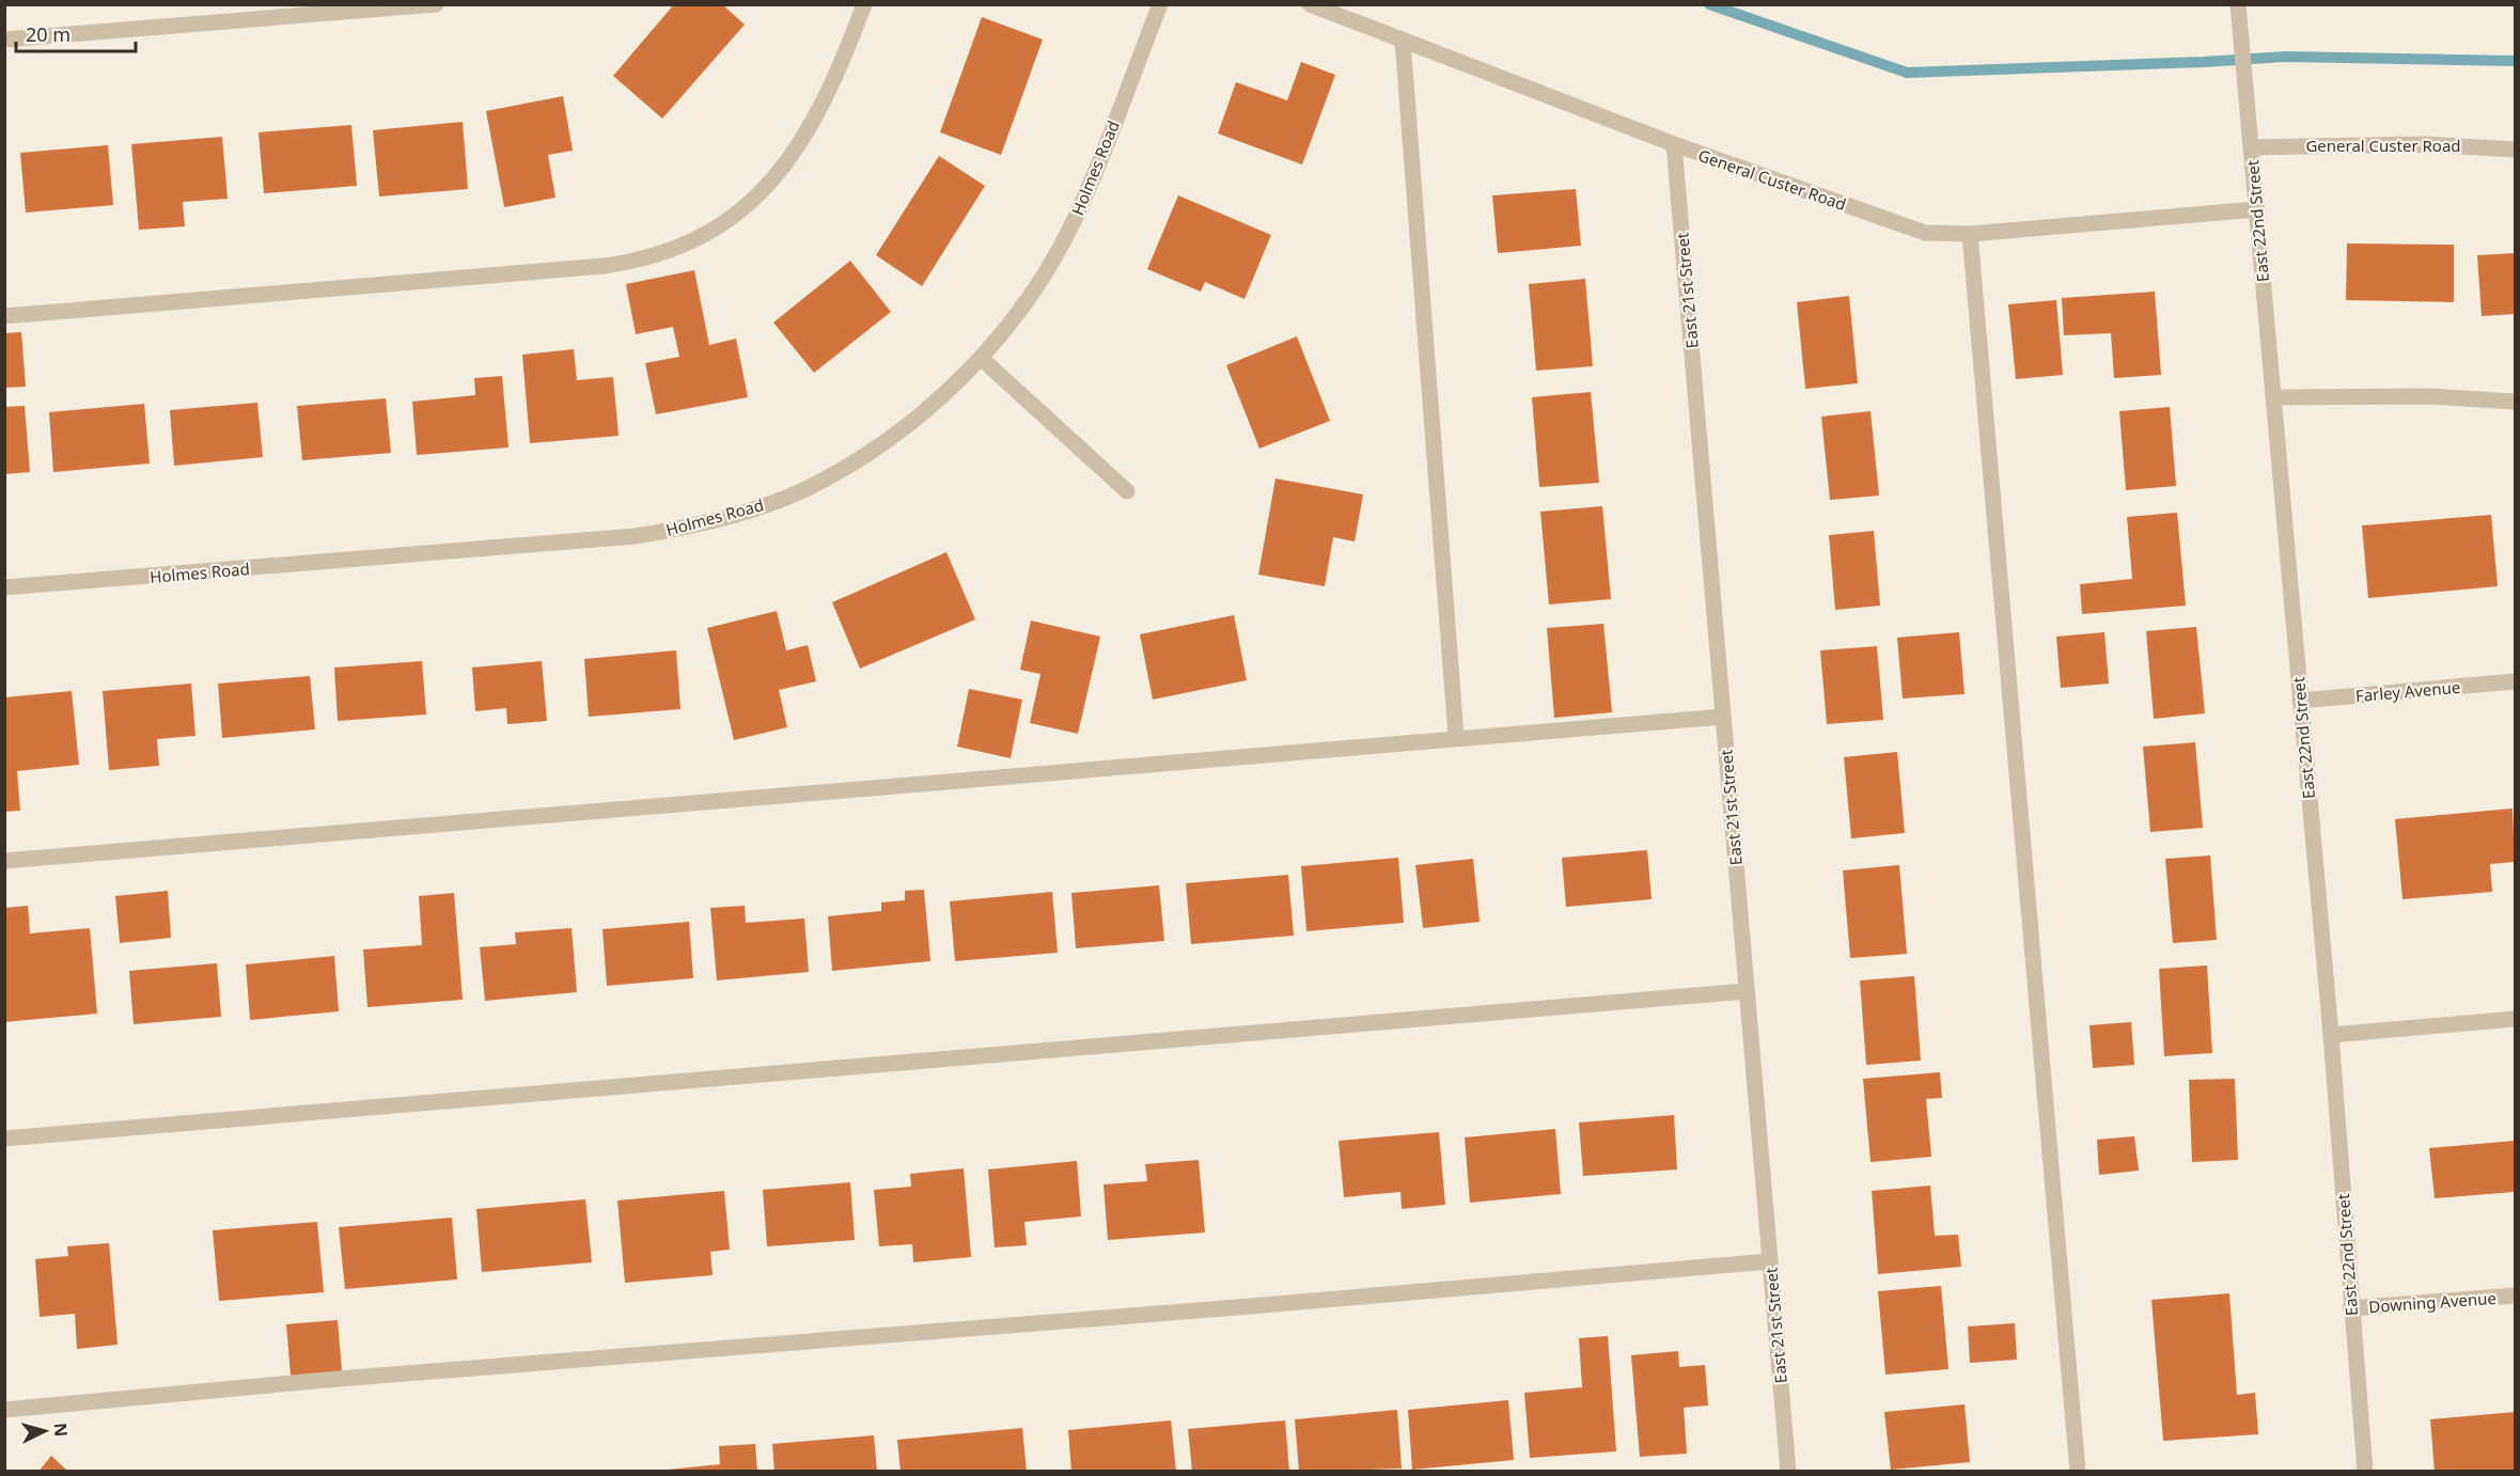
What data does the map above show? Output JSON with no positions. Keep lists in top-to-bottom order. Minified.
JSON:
{"streets":{"street":["General Custer Road","Holmes Road","East 22nd Street","East 21st Street","Farley Avenue","Downing Avenue"]},"crossings":[["General Custer Road","East 22nd Street"],["General Custer Road","East 21st Street"],["East 22nd Street","Farley Avenue"],["East 22nd Street","Downing Avenue"]],"scale_bar":"20 m","north":"right"}
